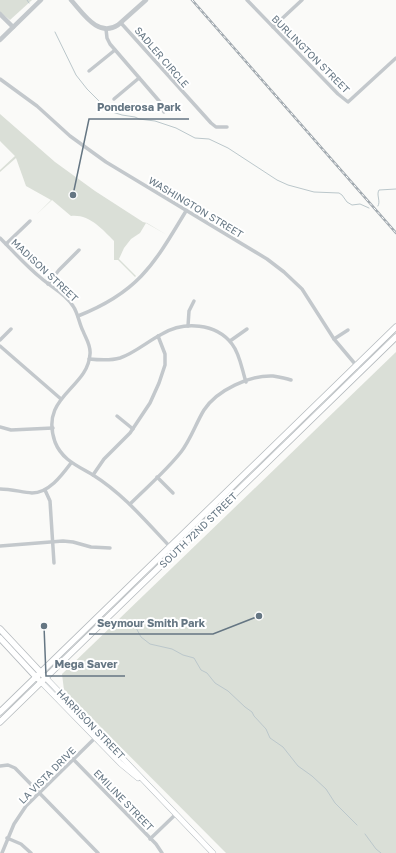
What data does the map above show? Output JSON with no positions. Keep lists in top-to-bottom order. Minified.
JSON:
{"streets":{"main road":["SOUTH 72ND STREET","HARRISON STREET"],"street":["BURLINGTON STREET","SADLER CIRCLE","WASHINGTON STREET","MADISON STREET","LA VISTA DRIVE","EMILINE STREET"]},"crossings":[["WASHINGTON STREET","SOUTH 72ND STREET"],["SOUTH 72ND STREET","HARRISON STREET"],["HARRISON STREET","LA VISTA DRIVE"],["LA VISTA DRIVE","EMILINE STREET"]],"places":["Ponderosa Park","Seymour Smith Park","Mega Saver"]}
